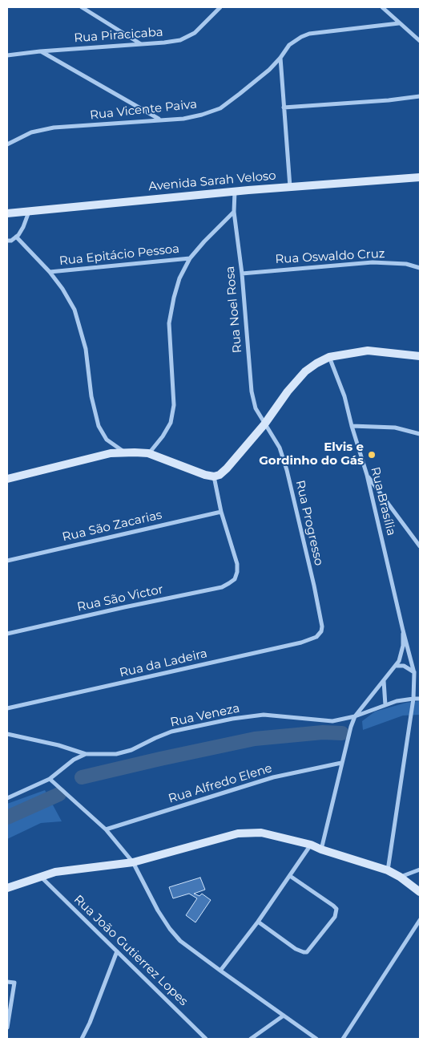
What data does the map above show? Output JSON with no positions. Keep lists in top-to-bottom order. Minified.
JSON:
{"streets":{"main road":["Avenida Sarah Veloso"],"street":["Rua Piracicaba","Rua Vicente Paiva","Rua Epitácio Pessoa","Rua Oswaldo Cruz","Rua Noel Rosa","Rua Brasília","Rua Progresso","Rua São Zacarias","Rua São Victor","Rua da Ladeira","Rua Veneza","Rua Alfredo Elene","Rua João Gutierrez Lopes"]},"crossings":[["Avenida Sarah Veloso","Rua Noel Rosa"],["Rua Oswaldo Cruz","Rua Noel Rosa"],["Rua Noel Rosa","Rua Progresso"],["Rua Brasília","Rua Veneza"],["Rua Progresso","Rua da Ladeira"],["Rua São Zacarias","Rua São Victor"]],"places":["Elvis e Gordinho do Gás"]}
